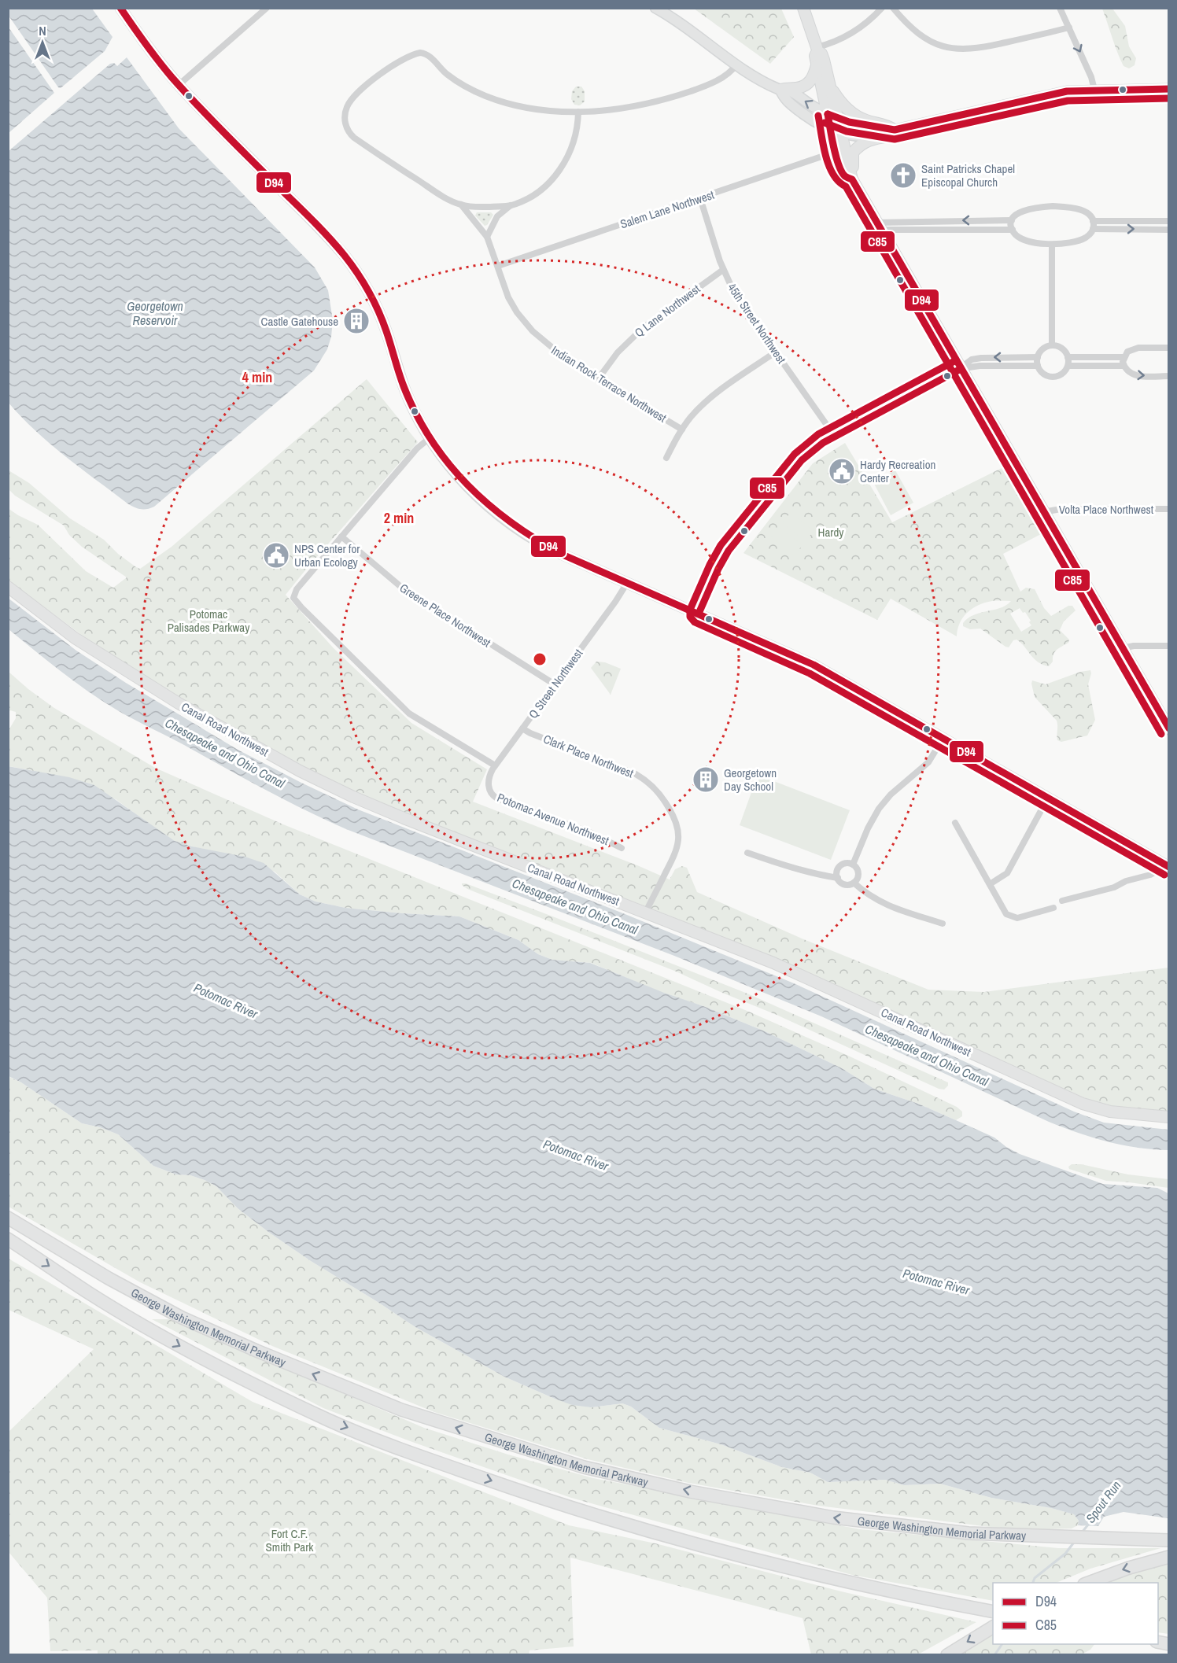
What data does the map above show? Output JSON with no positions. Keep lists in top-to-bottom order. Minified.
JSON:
{"streets":{"highway":["George Washington Memorial Parkway"],"main road":["Canal Road Northwest"],"street":["Salem Lane Northwest","Q Lane Northwest","45th Street Northwest","Indian Rock Terrace Northwest","Volta Place Northwest","Greene Place Northwest","Q Street Northwest","Clark Place Northwest","Potomac Avenue Northwest"]},"crossings":[["Salem Lane Northwest","45th Street Northwest"],["Salem Lane Northwest","Indian Rock Terrace Northwest"],["Q Lane Northwest","45th Street Northwest"],["Q Lane Northwest","Indian Rock Terrace Northwest"],["Greene Place Northwest","Q Street Northwest"],["Q Street Northwest","Clark Place Northwest"],["Q Street Northwest","Potomac Avenue Northwest"],["Canal Road Northwest","Clark Place Northwest"]],"water":["Georgetown Reservoir","Chesapeake and Ohio Canal","Potomac River","Spout Run"],"parks":["Hardy","Potomac Palisades Parkway","Fort C.F. Smith Park"],"places":{"church":["Saint Patricks Chapel Episcopal Church"],"building":["Castle Gatehouse","Georgetown Day School"],"public building":["Hardy Recreation Center","NPS Center for Urban Ecology"]},"lines":["transit line D94","transit line C85"],"legend":["D94","C85"],"north":"top","rings":["4 min","2 min"]}
